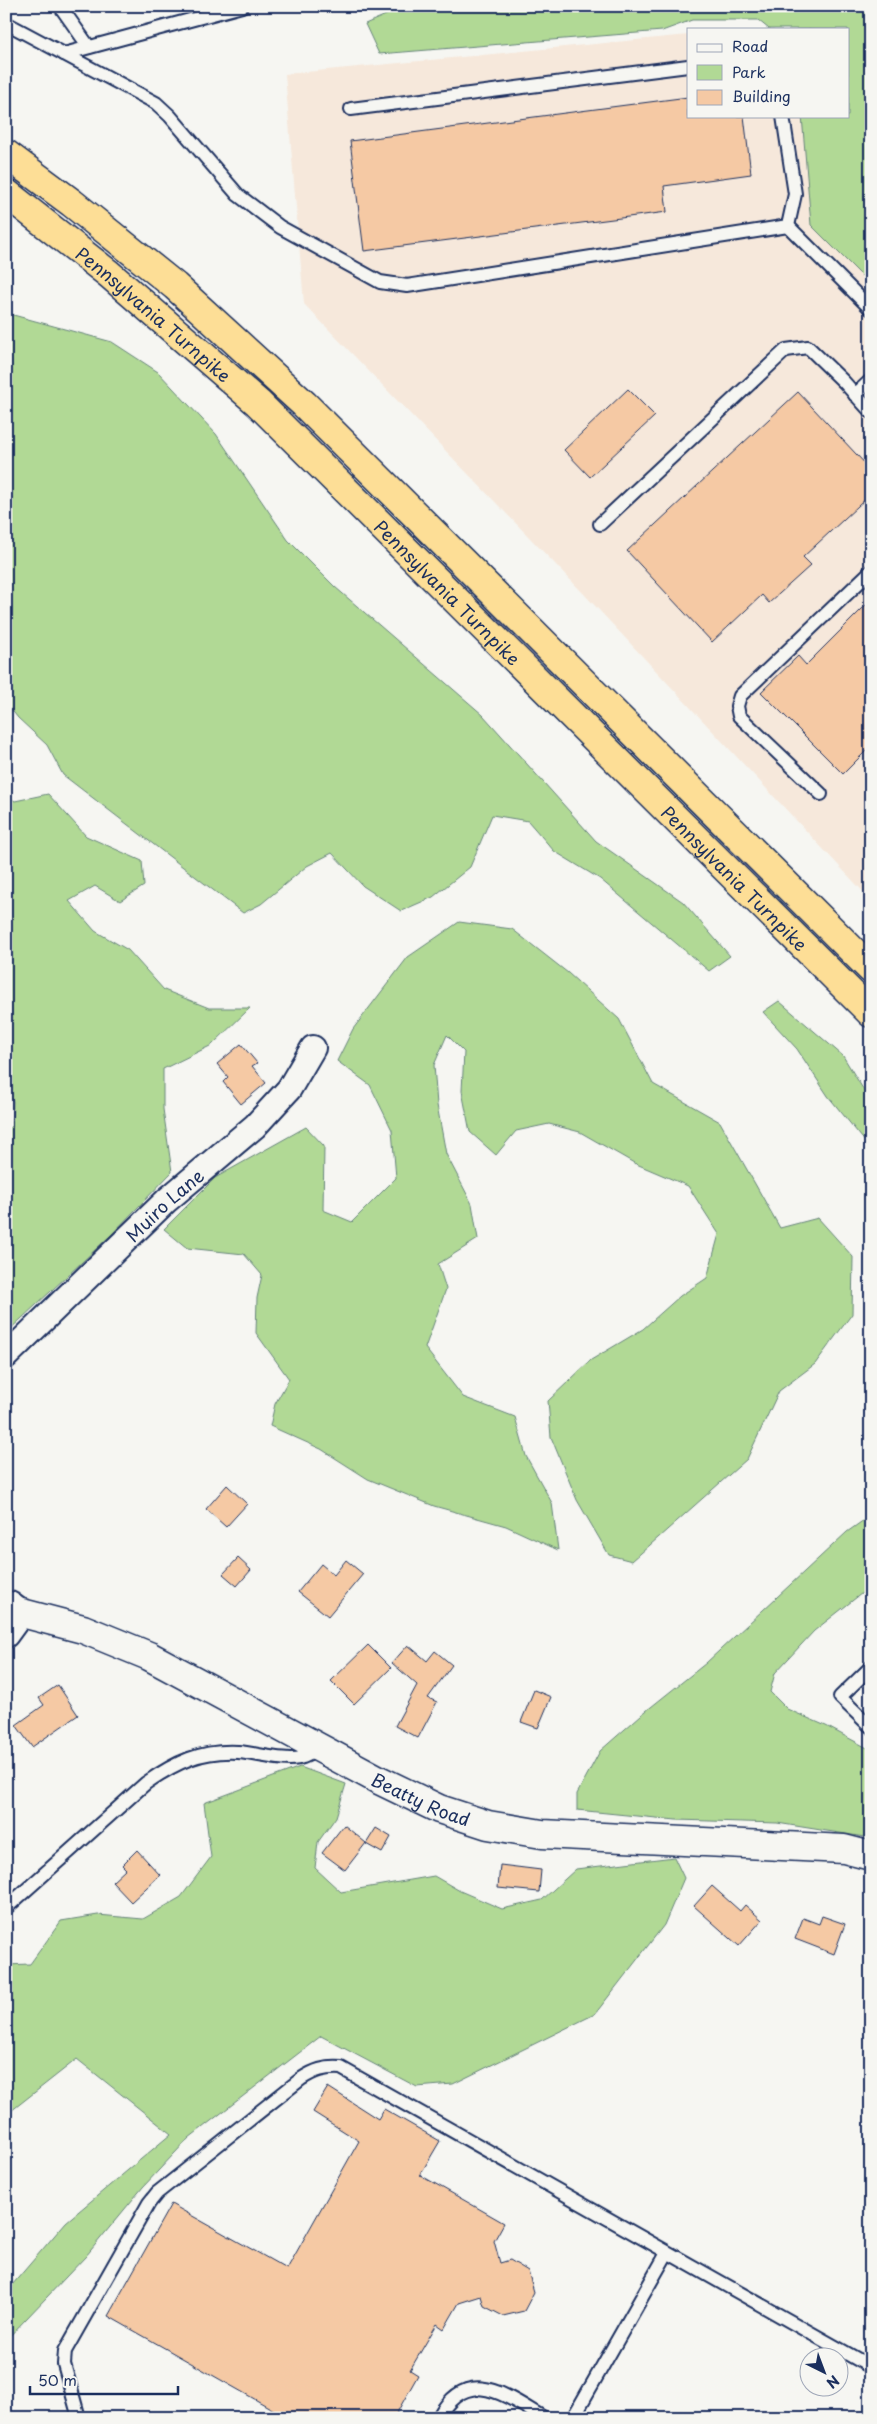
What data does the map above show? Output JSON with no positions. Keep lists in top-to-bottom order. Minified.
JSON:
{"streets":{"highway":["Pennsylvania Turnpike"],"street":["Muiro Lane","Beatty Road"]},"legend":["Road","Park","Building"],"scale_bar":"50 m","north":"bottom right"}
